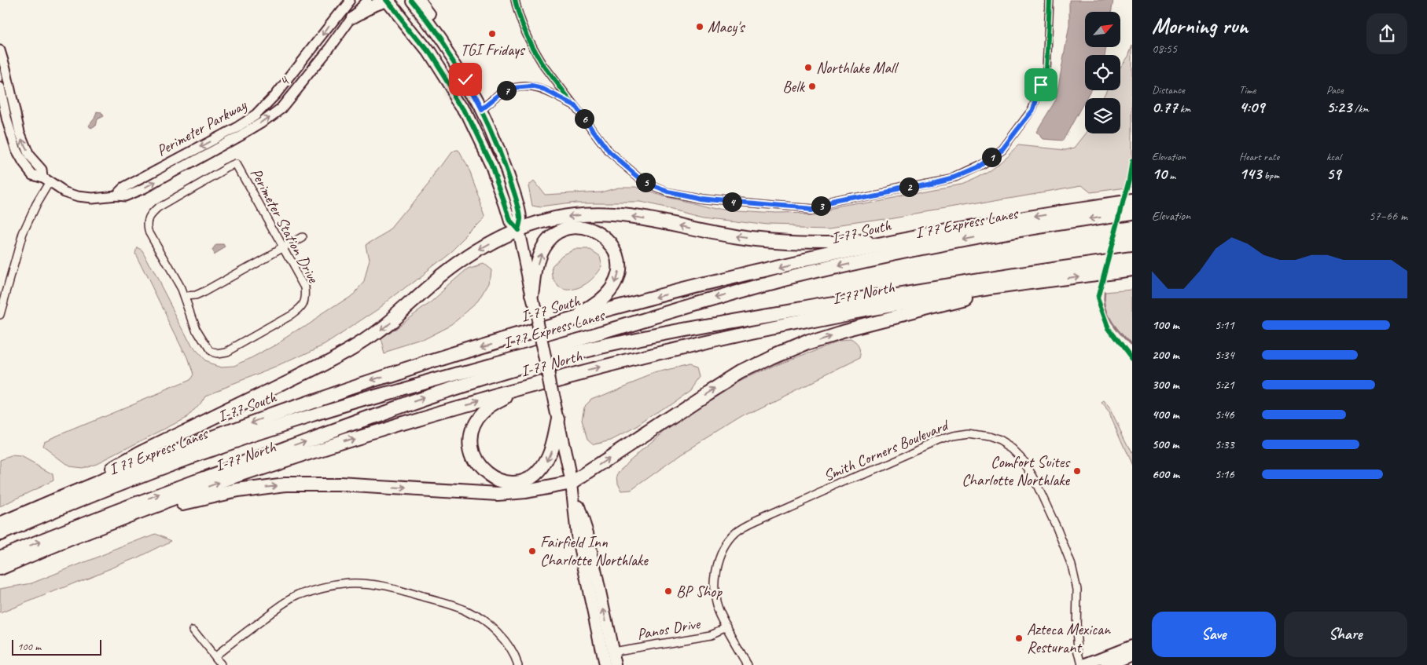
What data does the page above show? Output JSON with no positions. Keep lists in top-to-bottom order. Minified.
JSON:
{"streets":{"highway":["I 77 Express Lanes","I-77 South","I-77 North"],"street":["4","Perimeter Parkway","Perimeter Station Drive","Smith Corners Boulevard","Panos Drive"]},"crossings":[["4","Perimeter Parkway"],["Smith Corners Boulevard","Panos Drive"]],"places":["Macy's","TGI Fridays","Northlake Mall","Belk","Comfort Suites Charlotte Northlake","Fairfield Inn Charlotte Northlake","BP Shop","Azteca Mexican Resturant"],"scale_bar":"100 m","north":"top right","page":{"heading":["Morning run","08:55"],"stats":[["Distance","0.77 km"],["Time","4:09"],["Pace","5:23 /km"],["Elevation","10 m"],["Heart rate","143 bpm"],["kcal","59"]],"pins":["7","6","1","5","2","4","3"],"chart":["Elevation","57–66 m"],"list":[{"name":"100 m","note":"5:11"},{"name":"200 m","note":"5:34"},{"name":"300 m","note":"5:21"},{"name":"400 m","note":"5:46"},{"name":"500 m","note":"5:33"},{"name":"600 m","note":"5:16"}],"buttons":["Save","Share"],"scale":"100 m"}}
